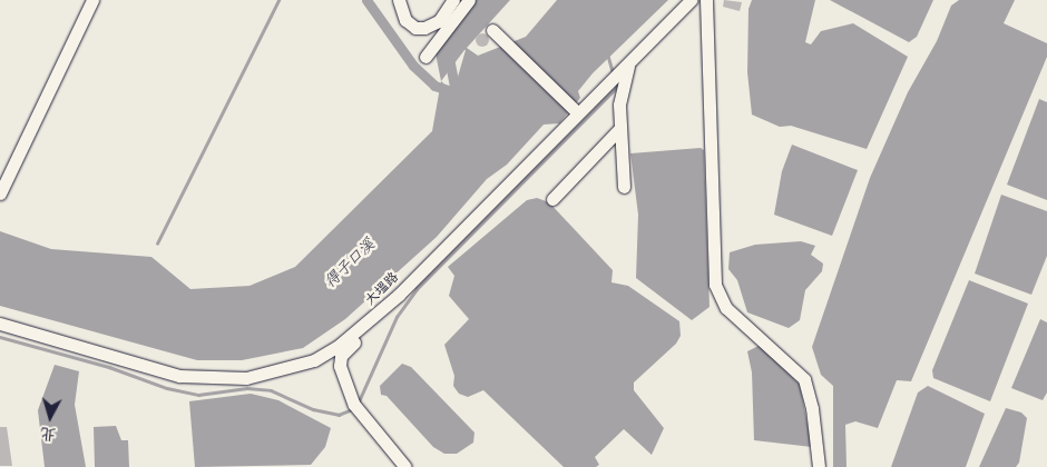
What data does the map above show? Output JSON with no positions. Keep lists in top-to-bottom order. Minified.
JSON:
{"streets":{"lane":["大塭路"]},"water":["得子口溪"],"north":"bottom"}
